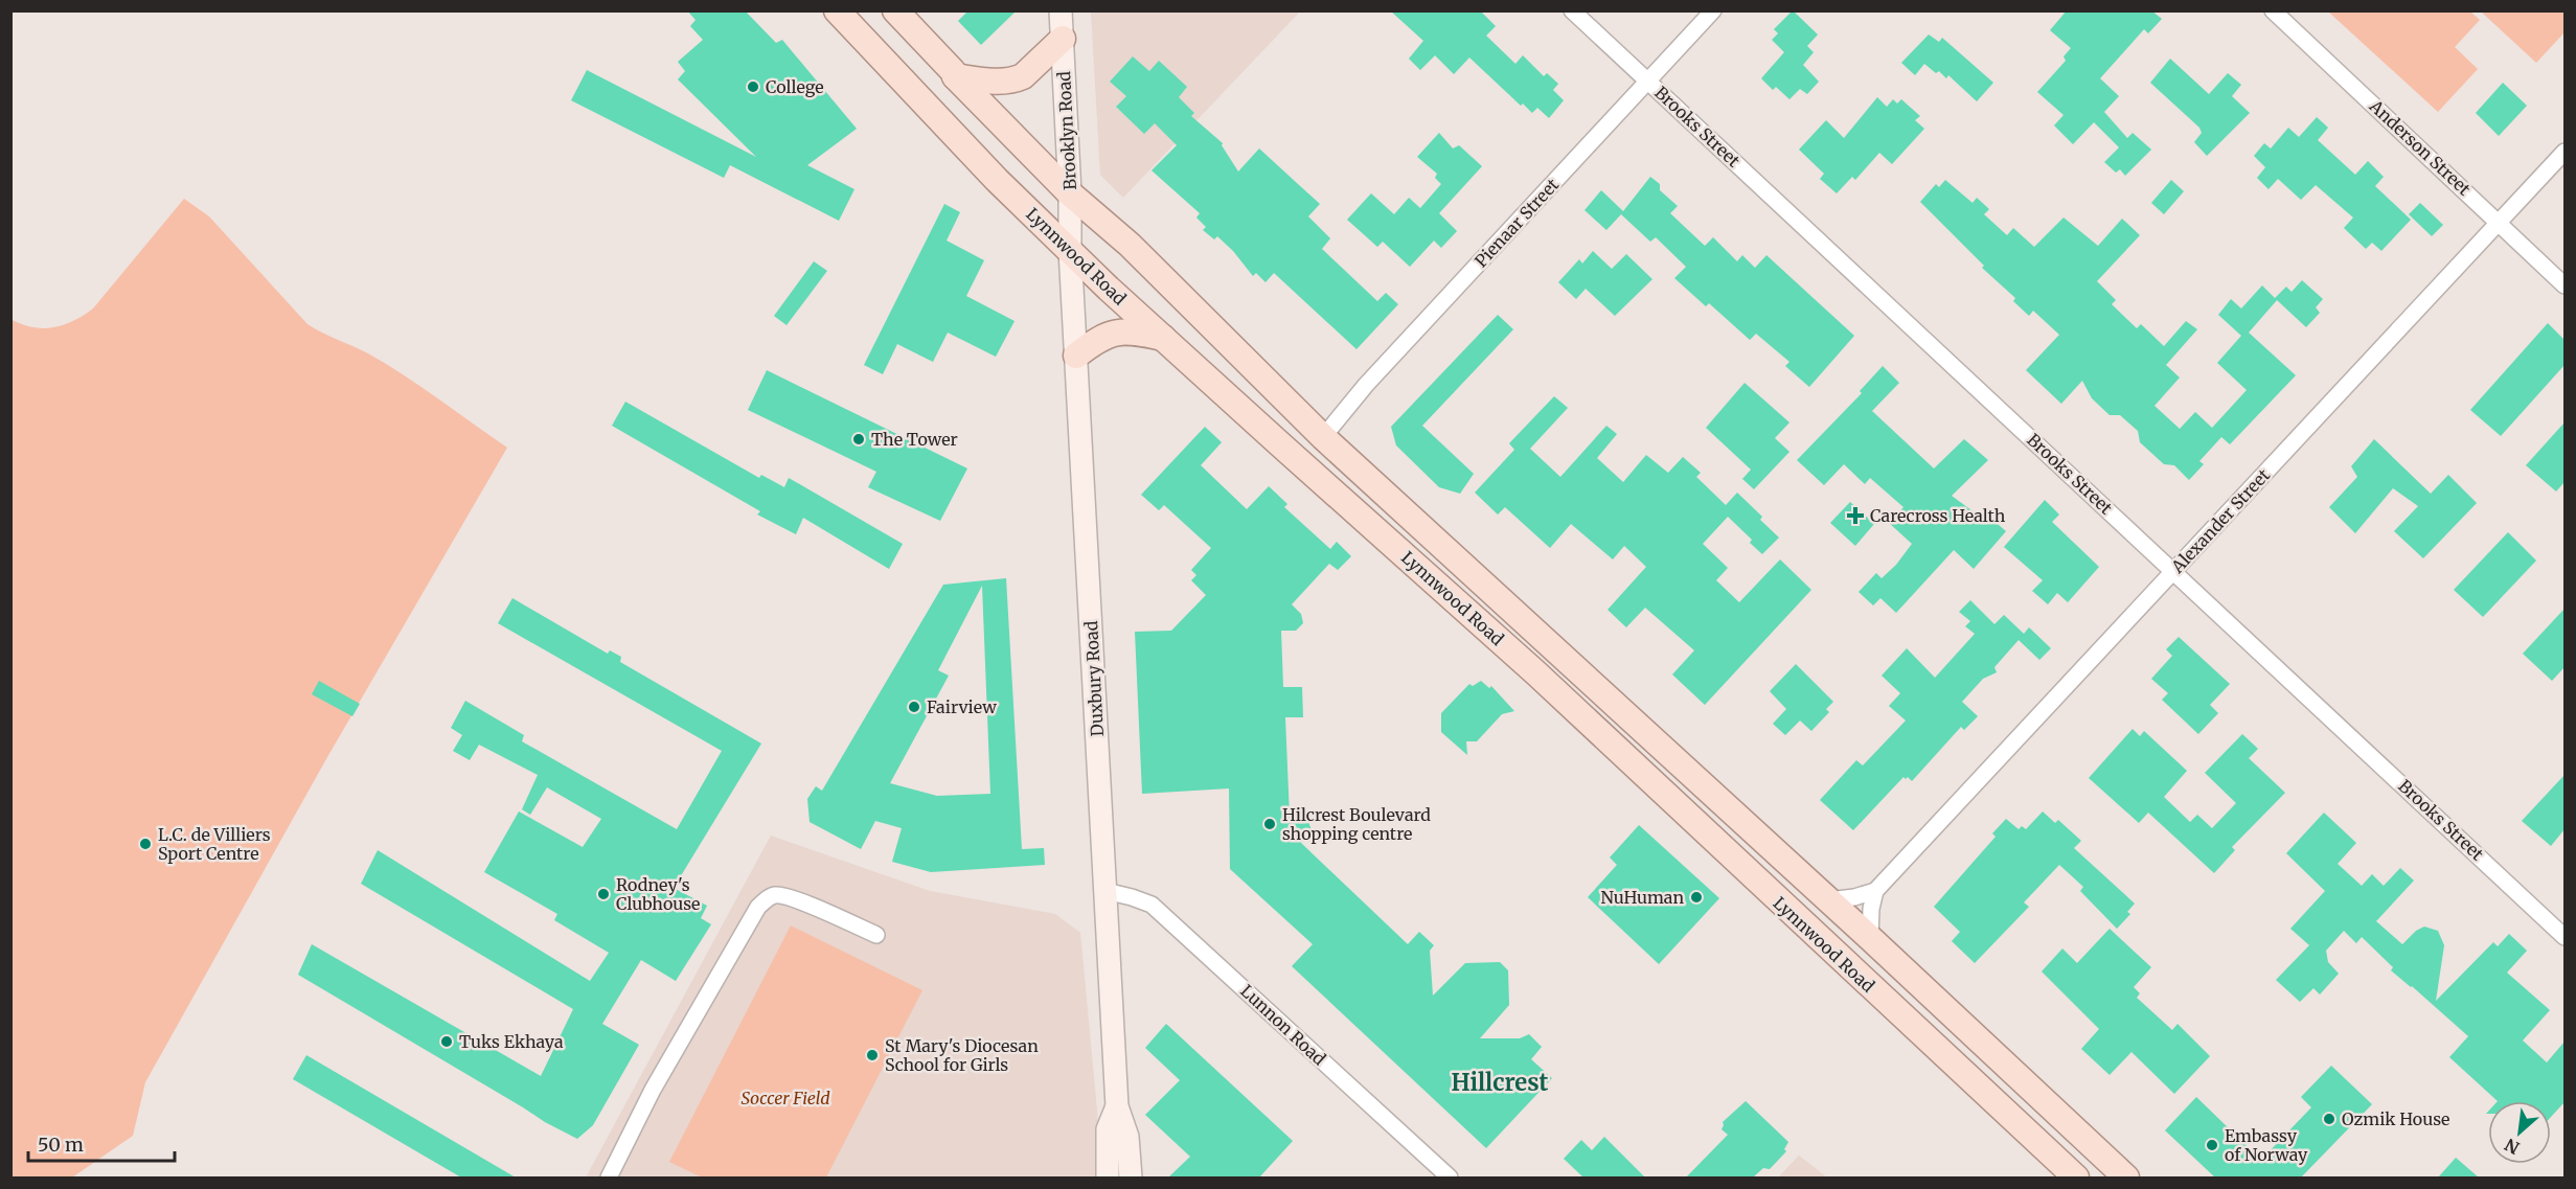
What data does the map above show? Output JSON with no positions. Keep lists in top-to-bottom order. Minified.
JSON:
{"streets":{"main road":["Brooklyn Road","Lynnwood Road","Duxbury Road"],"street":["Brooks Street","Anderson Street","Pienaar Street","Alexander Street","Lunnon Road"]},"crossings":[["Brooks Street","Pienaar Street"],["Brooks Street","Alexander Street"],["Brooklyn Road","Lynnwood Road"],["Brooklyn Road","Duxbury Road"],["Anderson Street","Alexander Street"],["Pienaar Street","Lynnwood Road"],["Lynnwood Road","Duxbury Road"],["Duxbury Road","Lunnon Road"]],"districts":["Hillcrest"],"parks":["Soccer Field"],"places":{"other":["College","The Tower","Fairview","Hilcrest Boulevard shopping centre","L.C. de Villiers Sport Centre","Rodney's Clubhouse","NuHuman","Tuks Ekhaya","St Mary's Diocesan School for Girls","Ozmik House","Embassy of Norway"],"health":["Carecross Health"]},"scale_bar":"50 m","north":"bottom left"}
